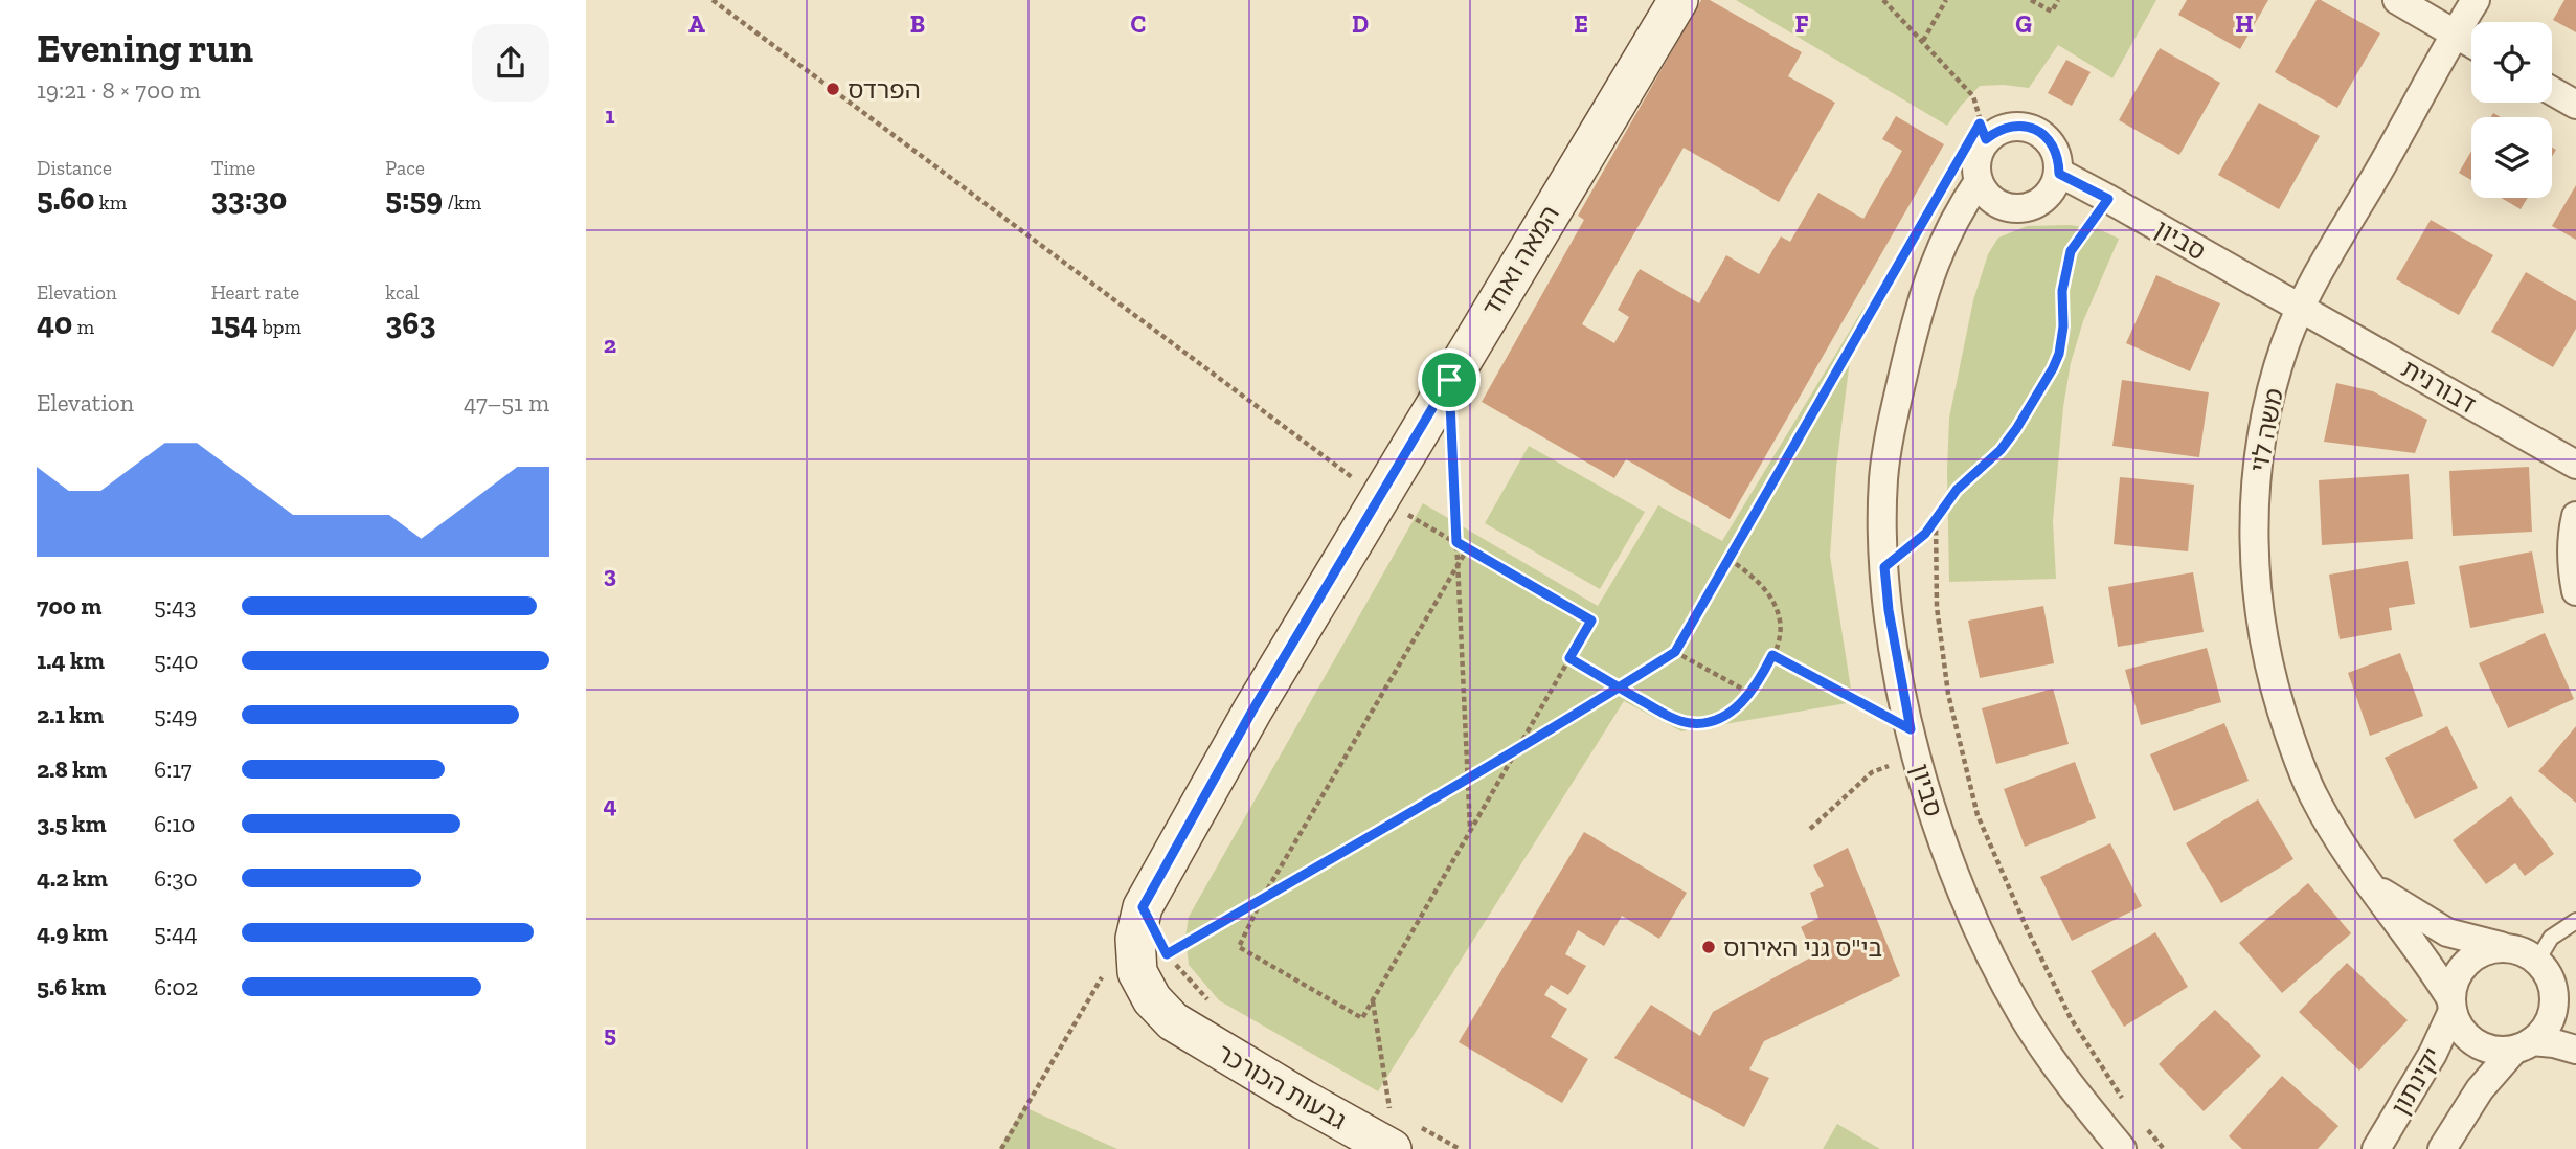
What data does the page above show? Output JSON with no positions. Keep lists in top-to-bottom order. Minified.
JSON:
{"streets":{"street":["סביון","המאה ואחד","דבורנית","משה לוי","יקינתון","גבעות הכורכר"]},"crossings":[["סביון","דבורנית"],["סביון","משה לוי"],["המאה ואחד","גבעות הכורכר"],["דבורנית","משה לוי"],["משה לוי","יקינתון"]],"places":["הפרדס","בי\"ס גני האירוס"],"page":{"heading":["Evening run","19:21 · 8 × 700 m"],"stats":[["Distance","5.60 km"],["Time","33:30"],["Pace","5:59 /km"],["Elevation","40 m"],["Heart rate","154 bpm"],["kcal","363"]],"chart":["Elevation","47–51 m"],"list":[{"name":"700 m","note":"5:43"},{"name":"1.4 km","note":"5:40"},{"name":"2.1 km","note":"5:49"},{"name":"2.8 km","note":"6:17"},{"name":"3.5 km","note":"6:10"},{"name":"4.2 km","note":"6:30"},{"name":"4.9 km","note":"5:44"},{"name":"5.6 km","note":"6:02"}]},"grid":{"columns":["A","B","C","D","E","F","G","H"],"rows":["1","2","3","4","5"]}}
